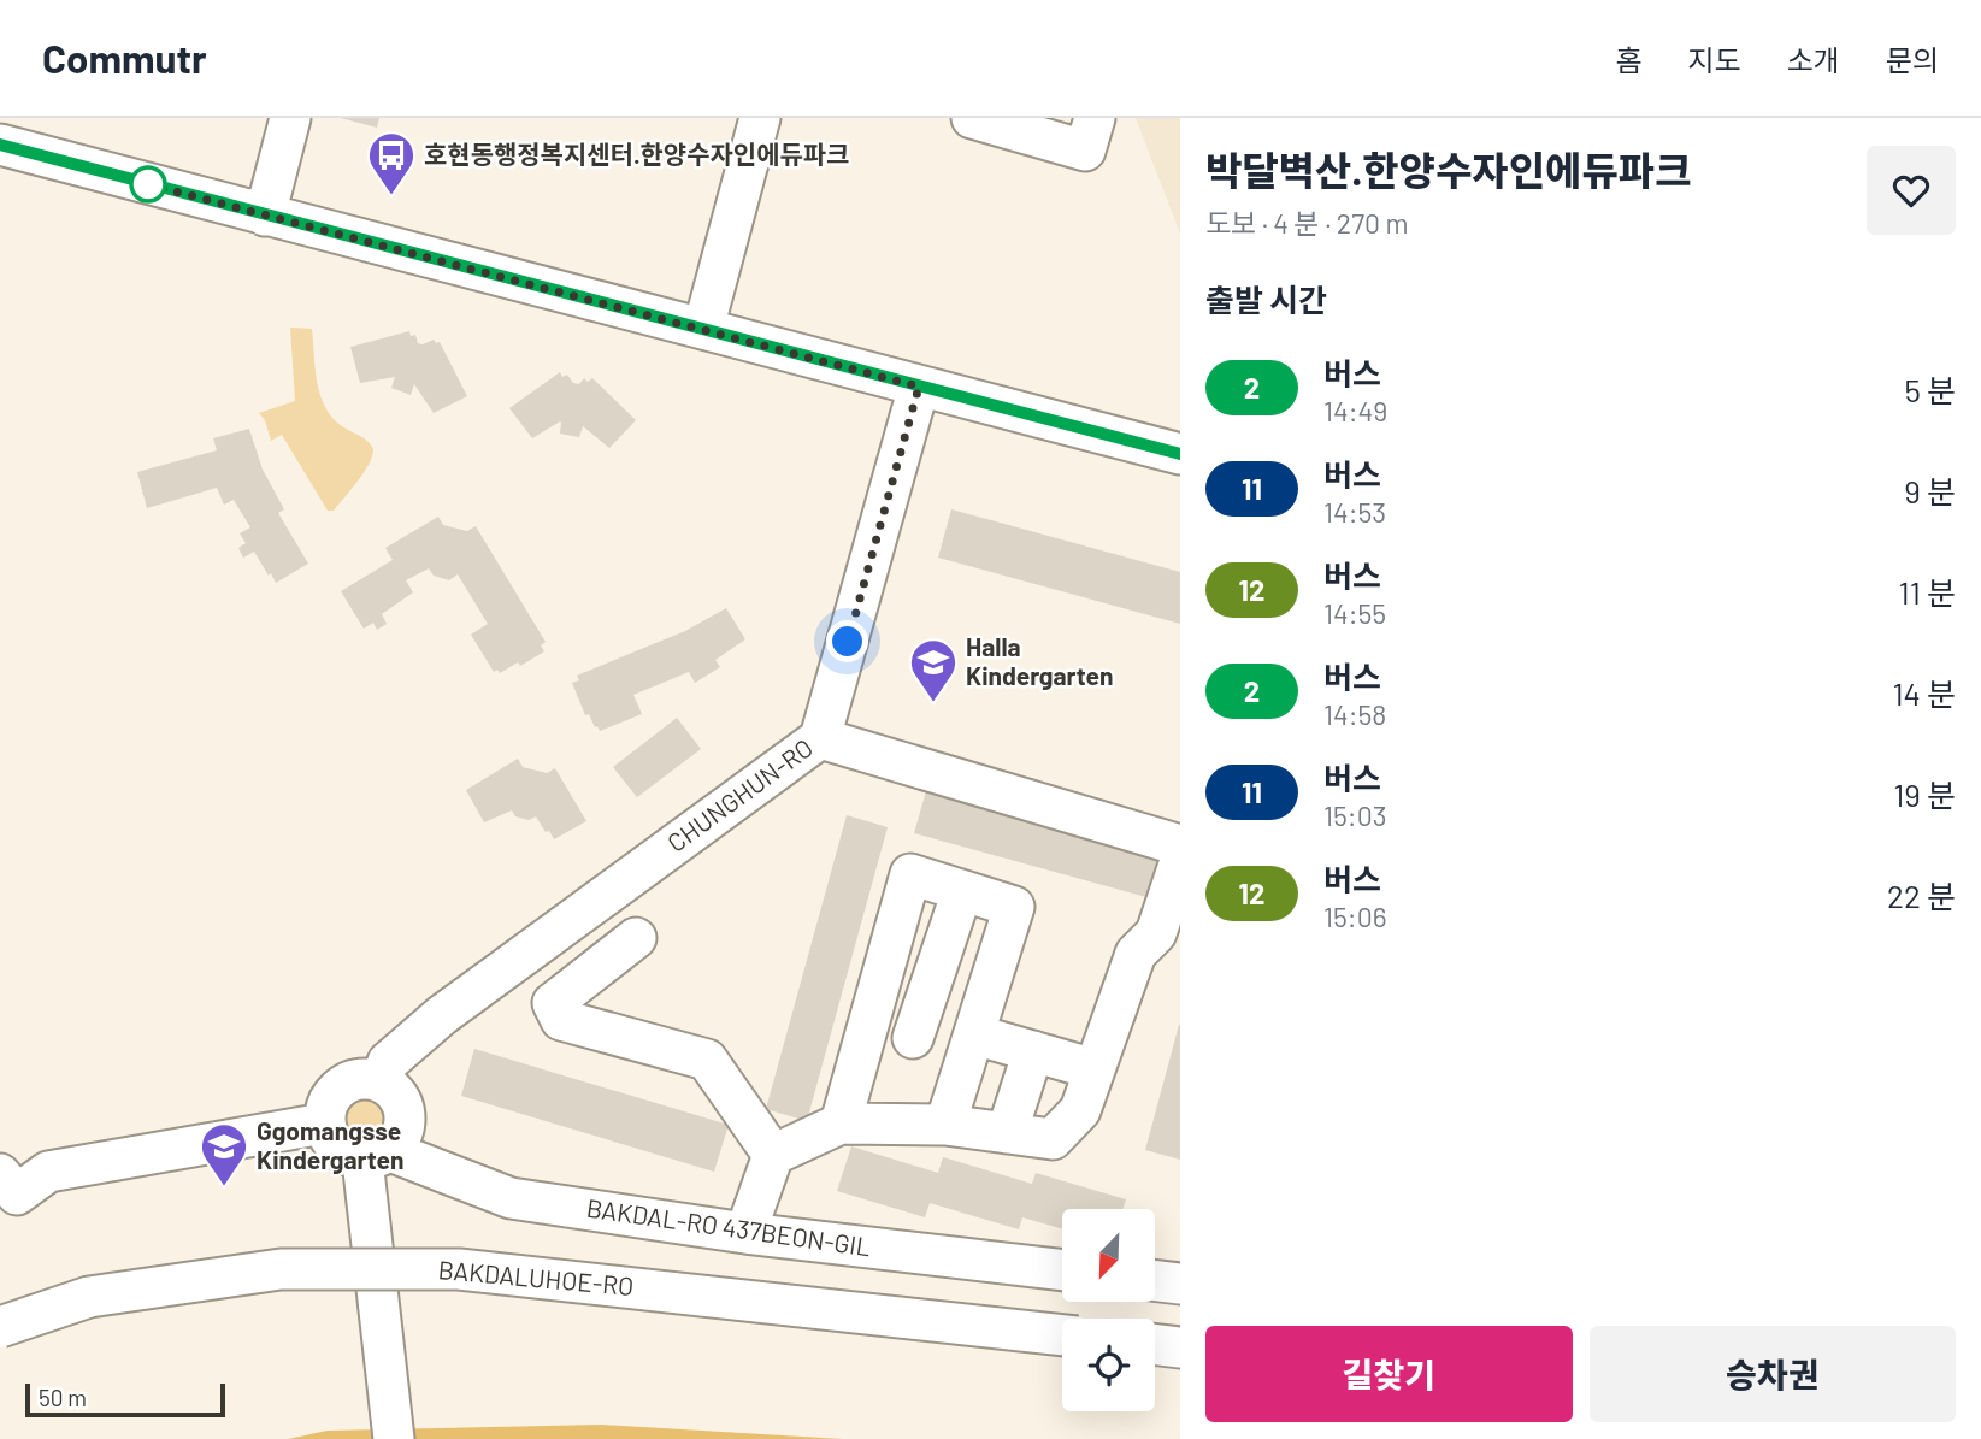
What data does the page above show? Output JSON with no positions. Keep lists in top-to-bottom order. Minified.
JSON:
{"streets":{"street":["CHUNGHUN-RO","BAKDAL-RO 437BEON-GIL","BAKDALUHOE-RO"]},"crossings":[["CHUNGHUN-RO","BAKDAL-RO 437BEON-GIL"]],"places":{"bus stop":["호현동행정복지센터.한양수자인에듀파크"],"school or university":["Halla Kindergarten","Ggomangsse Kindergarten"]},"lines":["bus line 2"],"scale_bar":"50 m","north":"bottom left","page":{"header":"Commutr","nav":["홈","지도","소개","문의"],"heading":[["박달벽산.한양수자인에듀파크","도보 · 4 분 · 270 m"],"출발 시간"],"list":[{"mark":"2","name":"버스","note":"14:49","value":"5 분"},{"mark":"11","name":"버스","note":"14:53","value":"9 분"},{"mark":"12","name":"버스","note":"14:55","value":"11 분"},{"mark":"2","name":"버스","note":"14:58","value":"14 분"},{"mark":"11","name":"버스","note":"15:03","value":"19 분"},{"mark":"12","name":"버스","note":"15:06","value":"22 분"}],"buttons":["길찾기","승차권"],"scale":"50 m"}}
